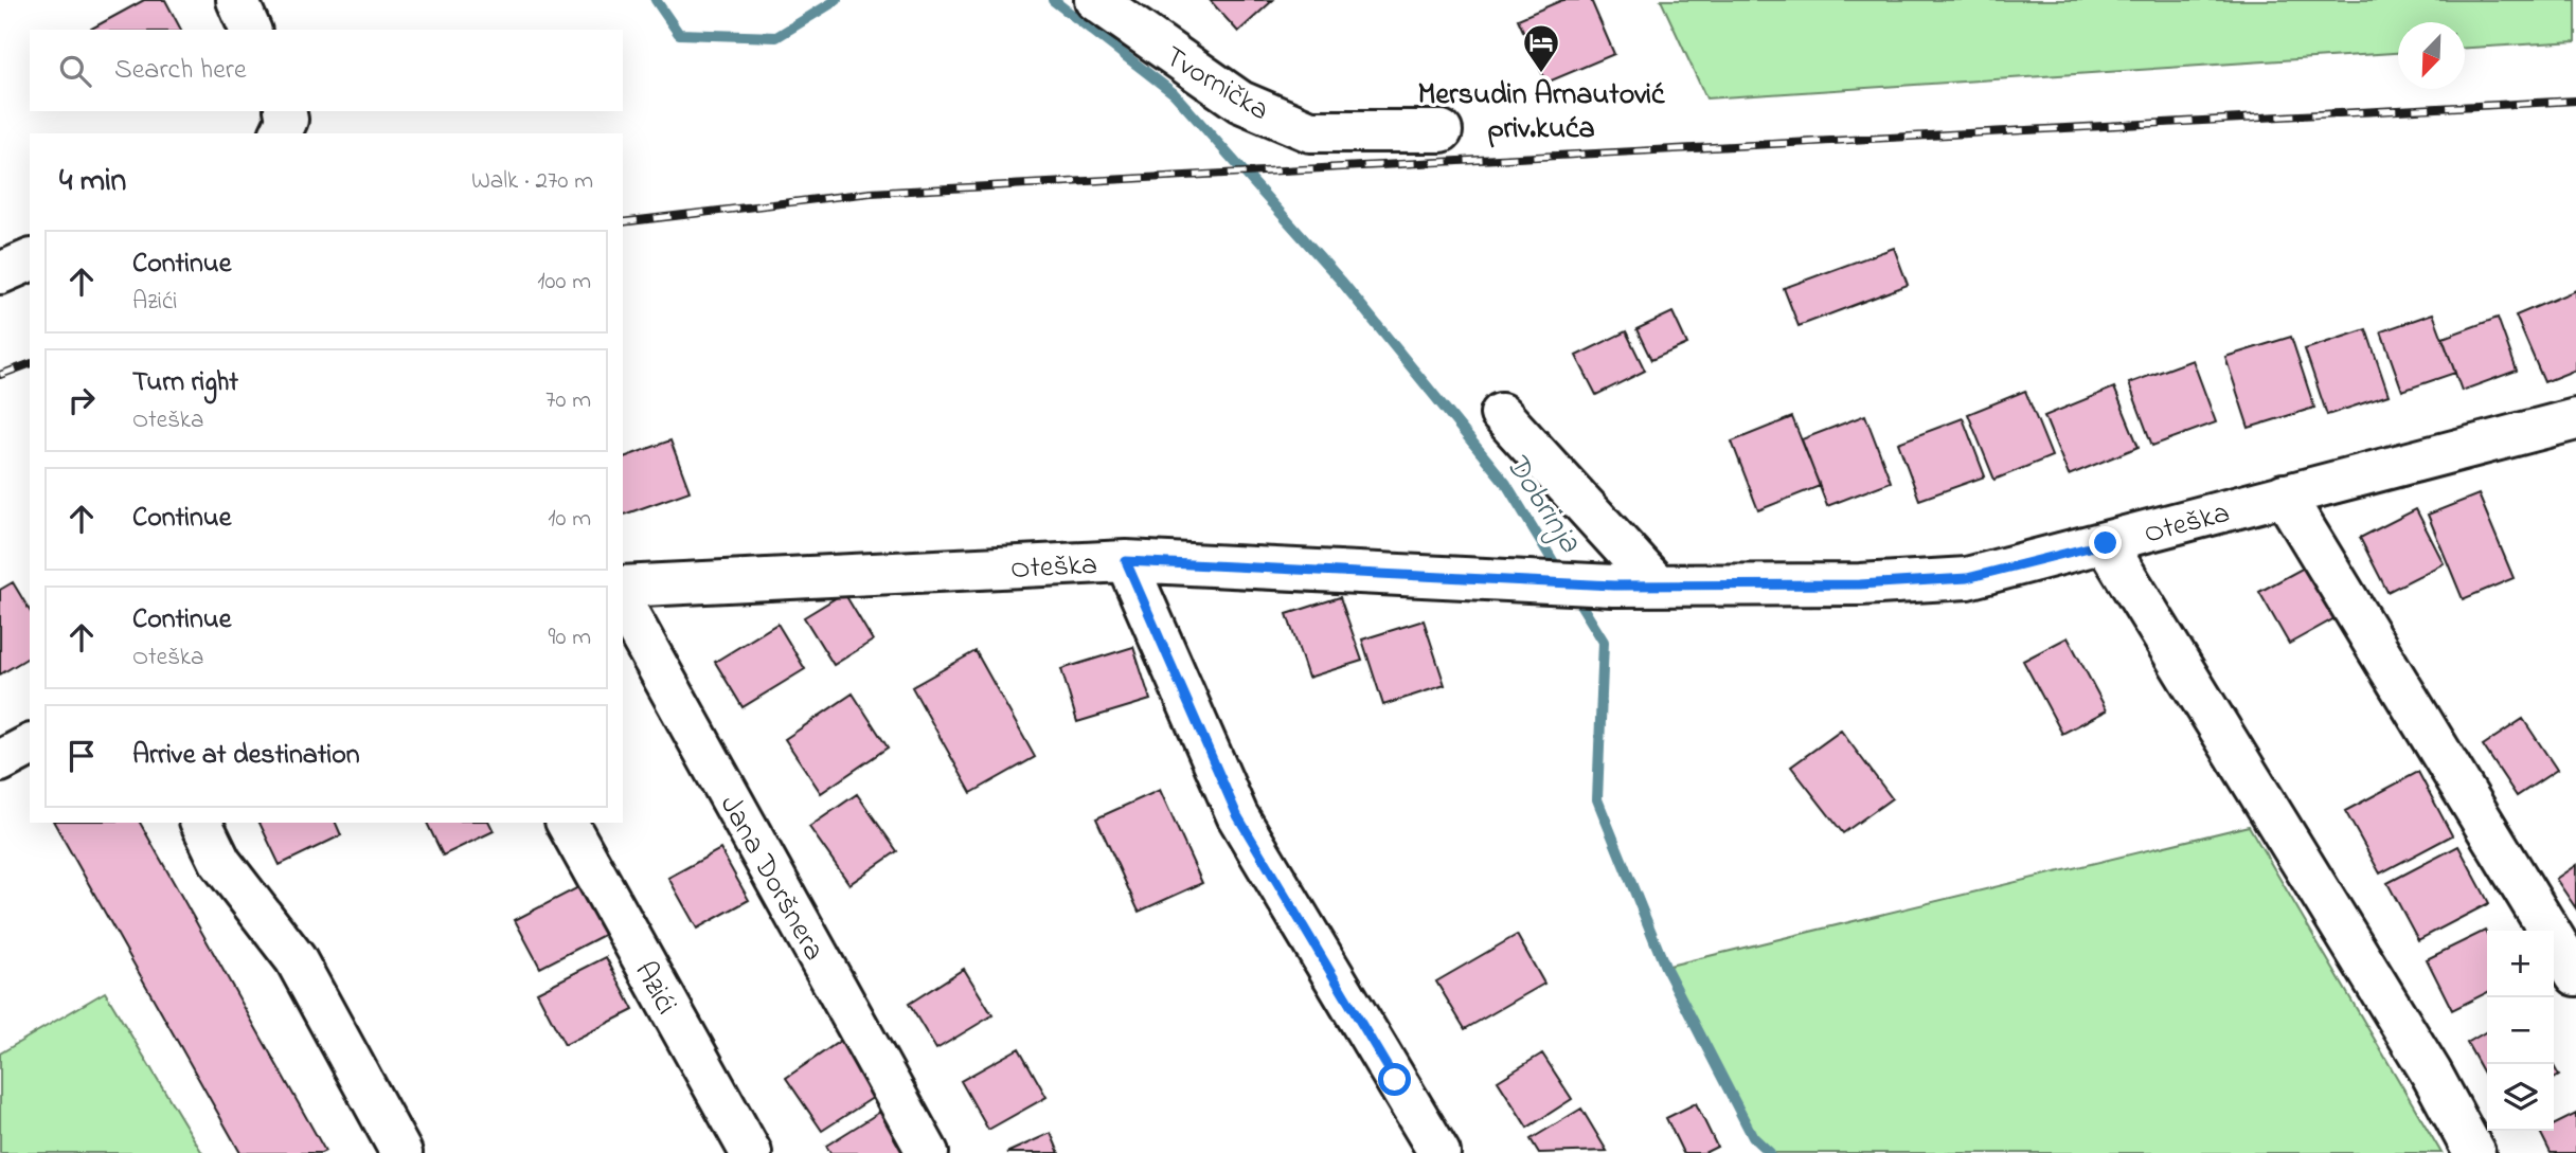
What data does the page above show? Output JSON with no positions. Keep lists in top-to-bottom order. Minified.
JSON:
{"streets":{"street":["Tvornička","Oteška","Jana Doršnera","Azići"]},"water":["Dobrinja"],"places":{"hotel":["Mersudin Arnautović priv.kuća"]},"north":"bottom left","page":{"search":"Search here","heading":["4 min","Walk · 270 m"],"list":[["Continue","Azići","100 m"],["Turn right","Oteška","70 m"],["Continue","10 m"],["Continue","Oteška","90 m"],"Arrive at destination"],"map_buttons":["+","−"]}}
